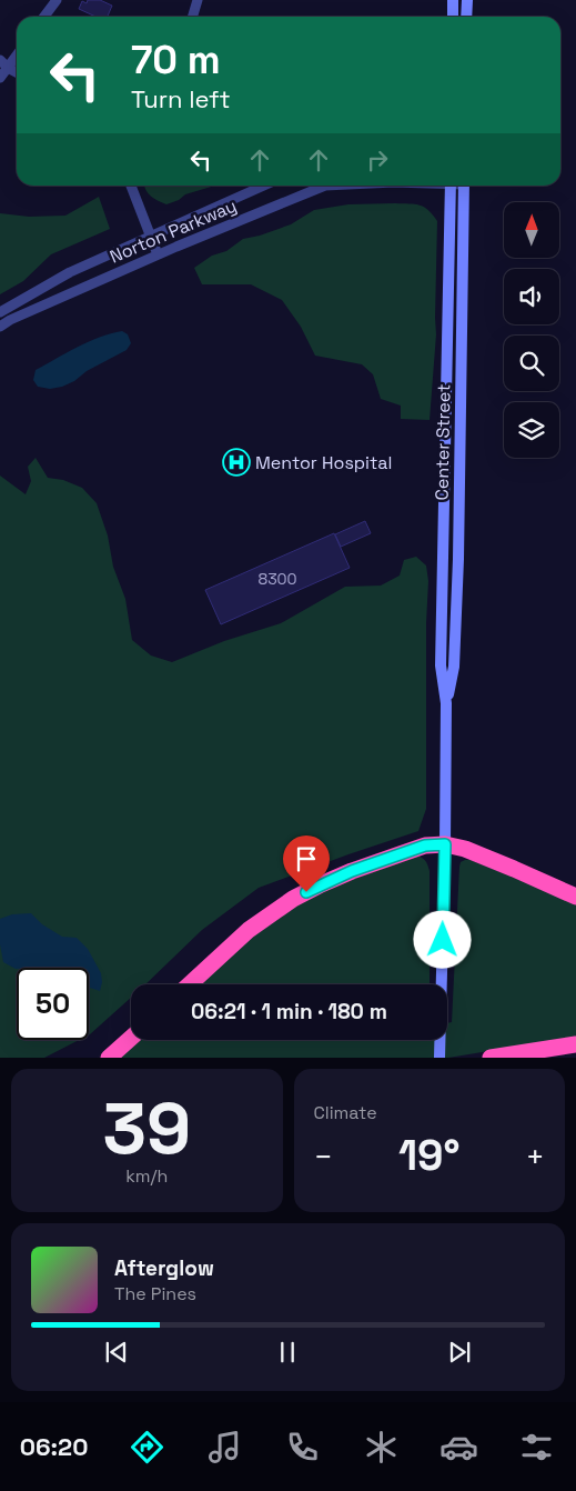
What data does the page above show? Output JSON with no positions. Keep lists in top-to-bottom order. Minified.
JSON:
{"streets":{"main road":["Center Street"],"street":["Norton Parkway"]},"places":{"hospital":["Mentor Hospital"]},"house_numbers":["8300"],"north":"top","page":{"turn":["70 m","Turn left"],"limit":"50","trip":"06:21 · 1 min · 180 m","tile":[["39","km/h"],"Climate"],"heat":["−","19°","+"],"song":["Afterglow","The Pines"],"tabs":"06:20"}}
